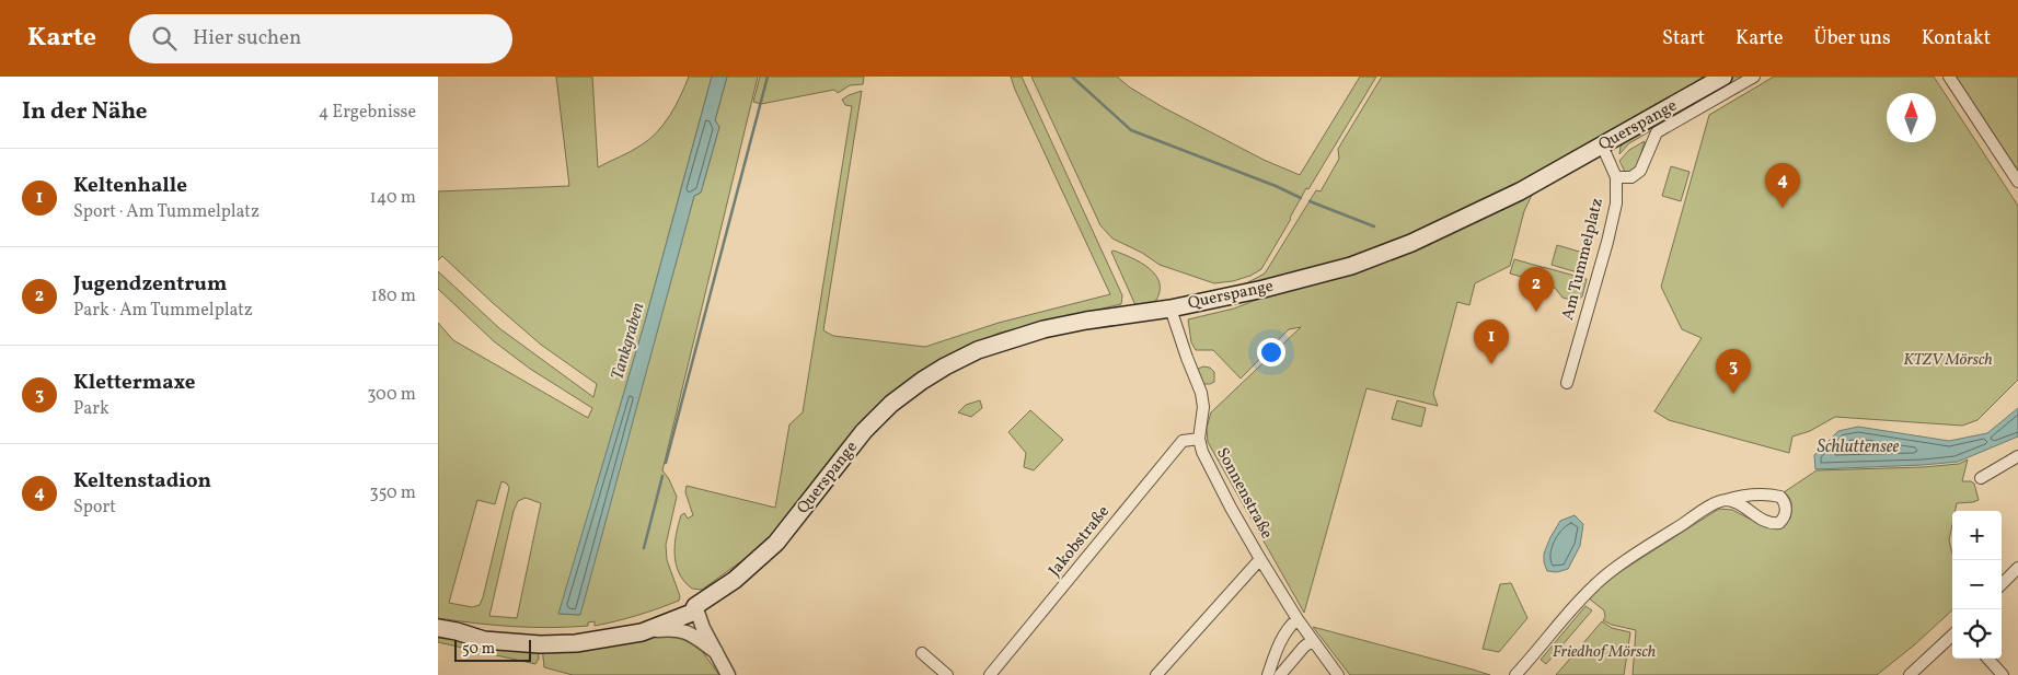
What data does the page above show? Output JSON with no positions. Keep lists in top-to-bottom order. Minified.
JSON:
{"streets":{"main road":["Querspange"],"street":["Am Tummelplatz","Sonnenstraße","Jakobstraße"]},"crossings":[["Querspange","Am Tummelplatz"],["Querspange","Sonnenstraße"],["Sonnenstraße","Jakobstraße"]],"water":["Tankgraben","Schluttensee"],"parks":["KTZV Mörsch","Friedhof Mörsch"],"scale_bar":"50 m","north":"top","page":{"header":"Karte","search":"Hier suchen","nav":["Start","Karte","Über uns","Kontakt"],"heading":["In der Nähe","4 Ergebnisse"],"list":[{"mark":"1","name":"Keltenhalle","note":"Sport · Am Tummelplatz","value":"140 m"},{"mark":"2","name":"Jugendzentrum","note":"Park · Am Tummelplatz","value":"180 m"},{"mark":"3","name":"Klettermaxe","note":"Park","value":"300 m"},{"mark":"4","name":"Keltenstadion","note":"Sport","value":"350 m"}],"pins":["4","2","1","3"],"map_buttons":["+","−"],"scale":"50 m"}}
